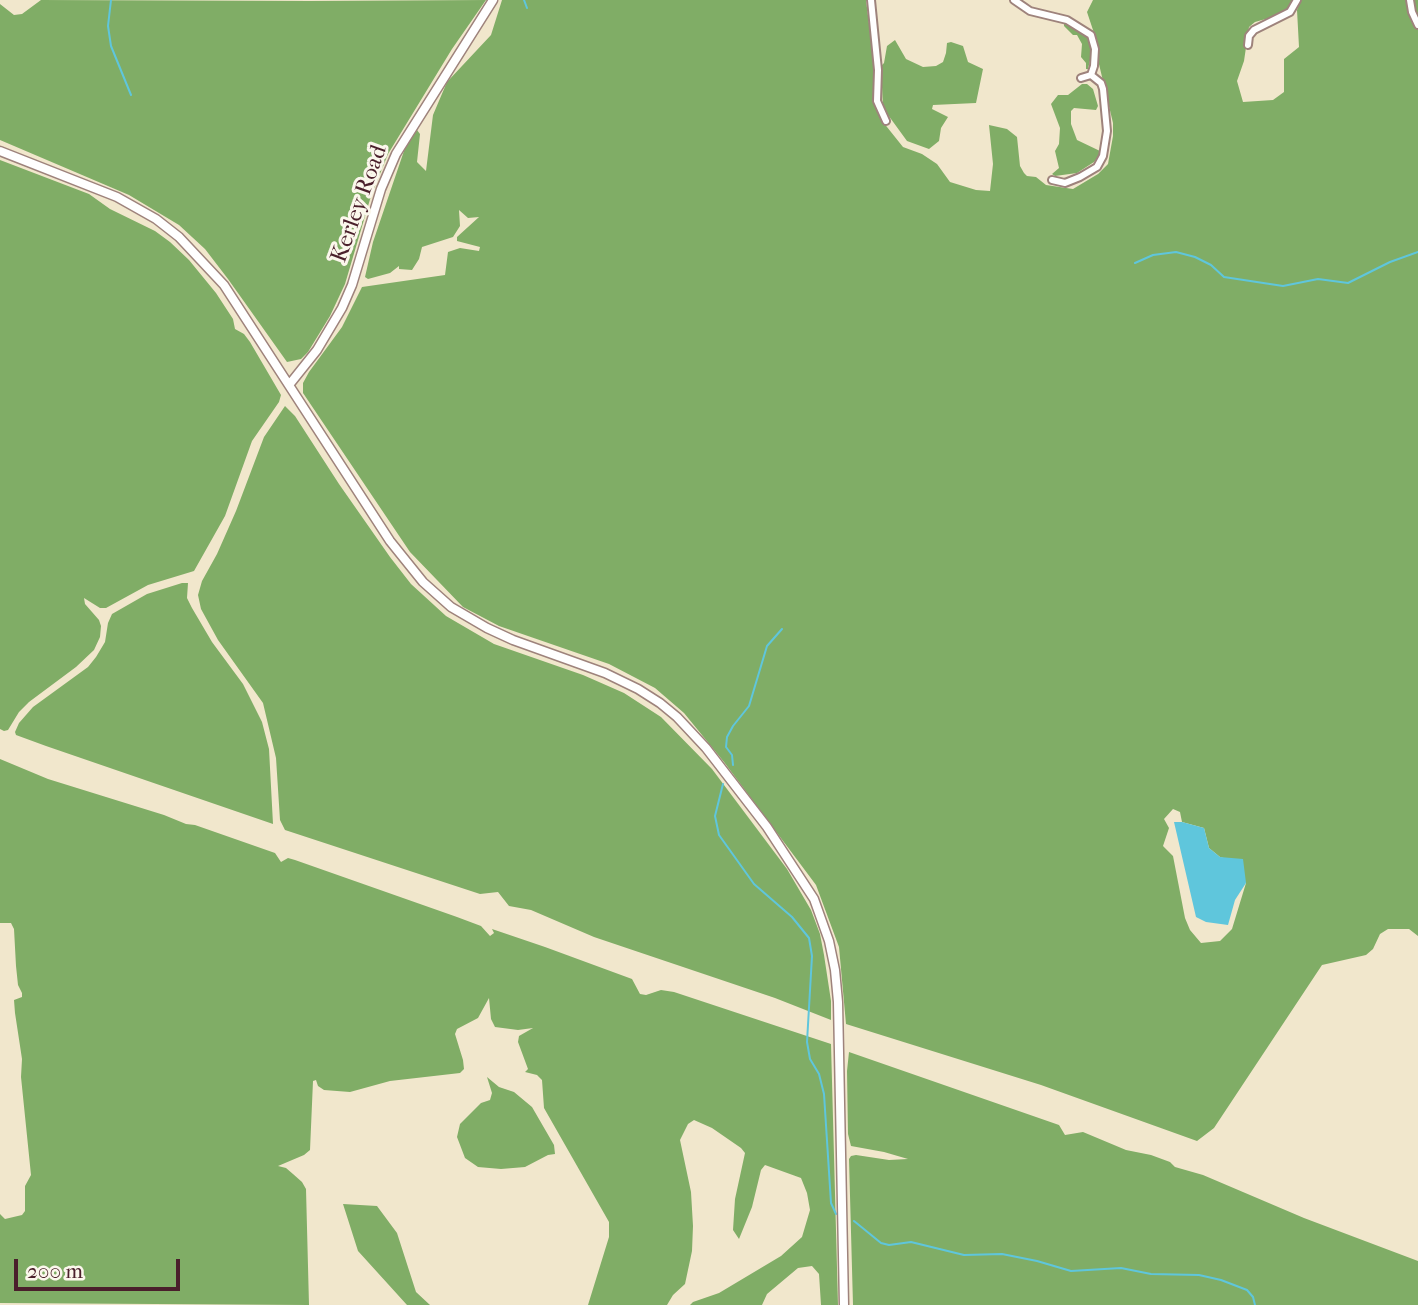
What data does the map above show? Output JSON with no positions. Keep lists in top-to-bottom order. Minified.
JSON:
{"streets":{"street":["Kerley Road"]},"scale_bar":"200 m"}
